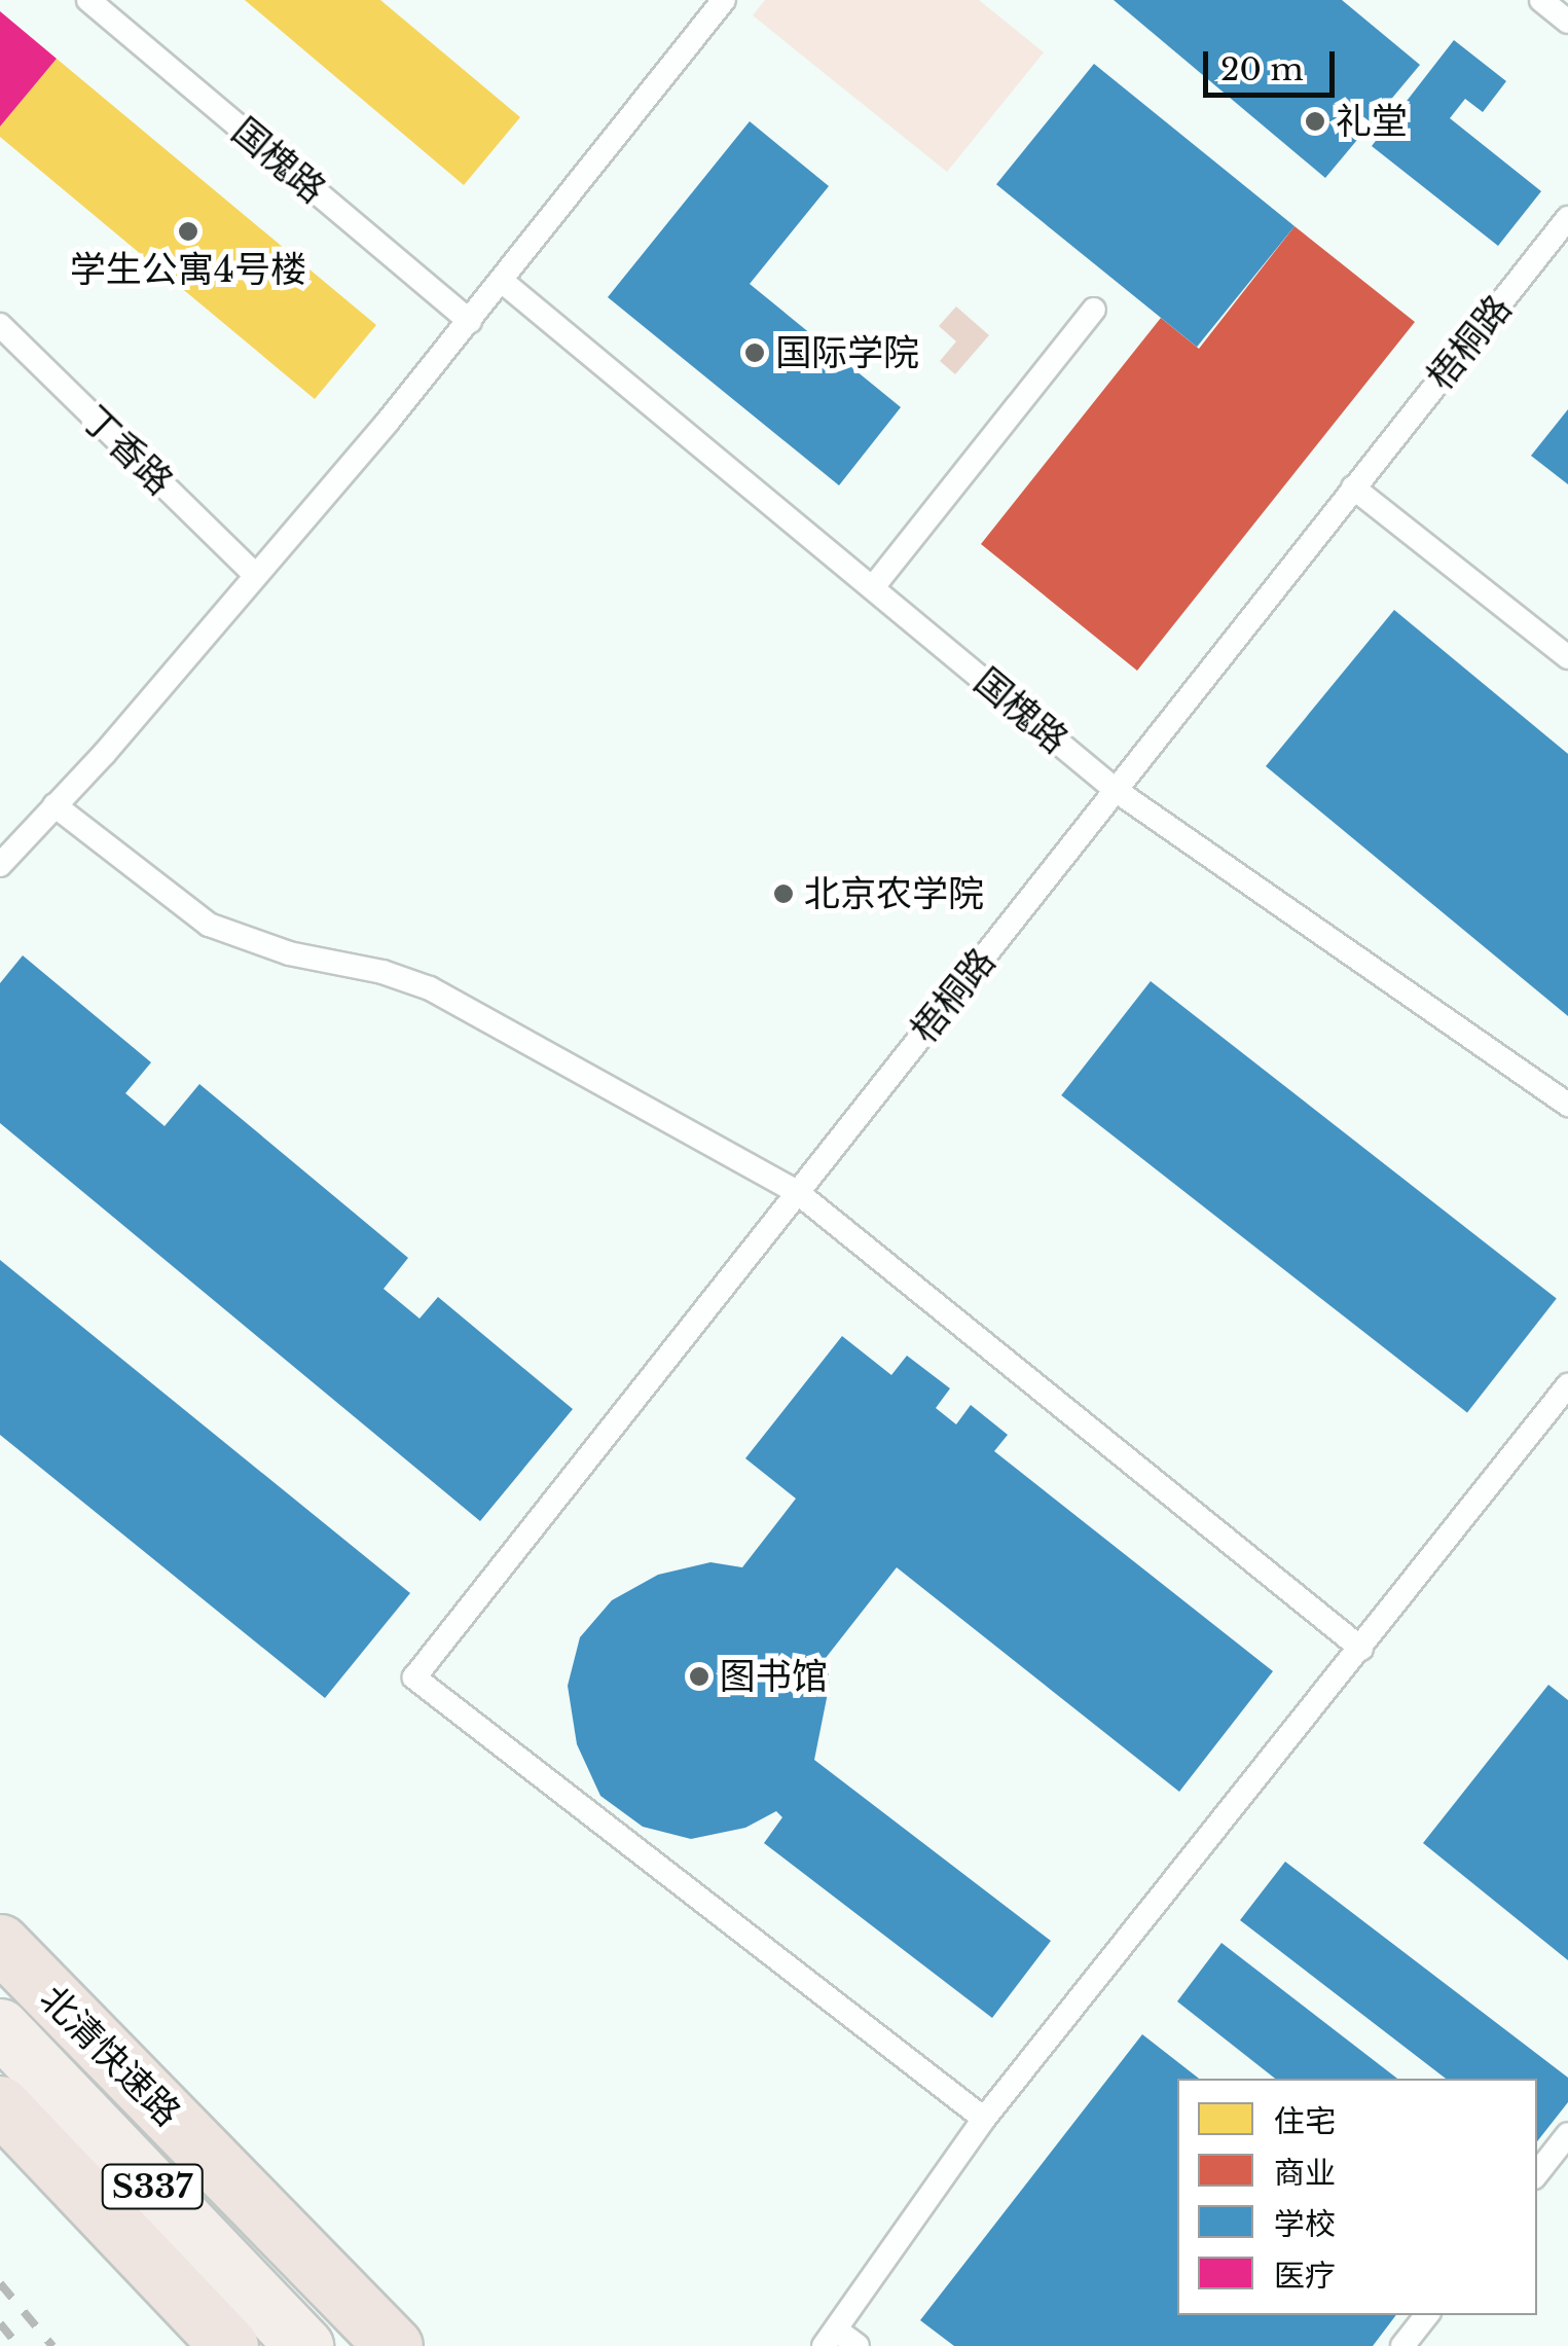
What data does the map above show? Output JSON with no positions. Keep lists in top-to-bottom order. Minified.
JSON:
{"streets":{"highway":["北清快速路"],"main road":["S337"],"lane":["国槐路","梧桐路","丁香路"]},"crossings":[["国槐路","梧桐路"]],"places":["礼堂","学生公寓4号楼","国际学院","北京农学院","图书馆"],"legend":["住宅","商业","学校","医疗"],"scale_bar":"20 m"}
